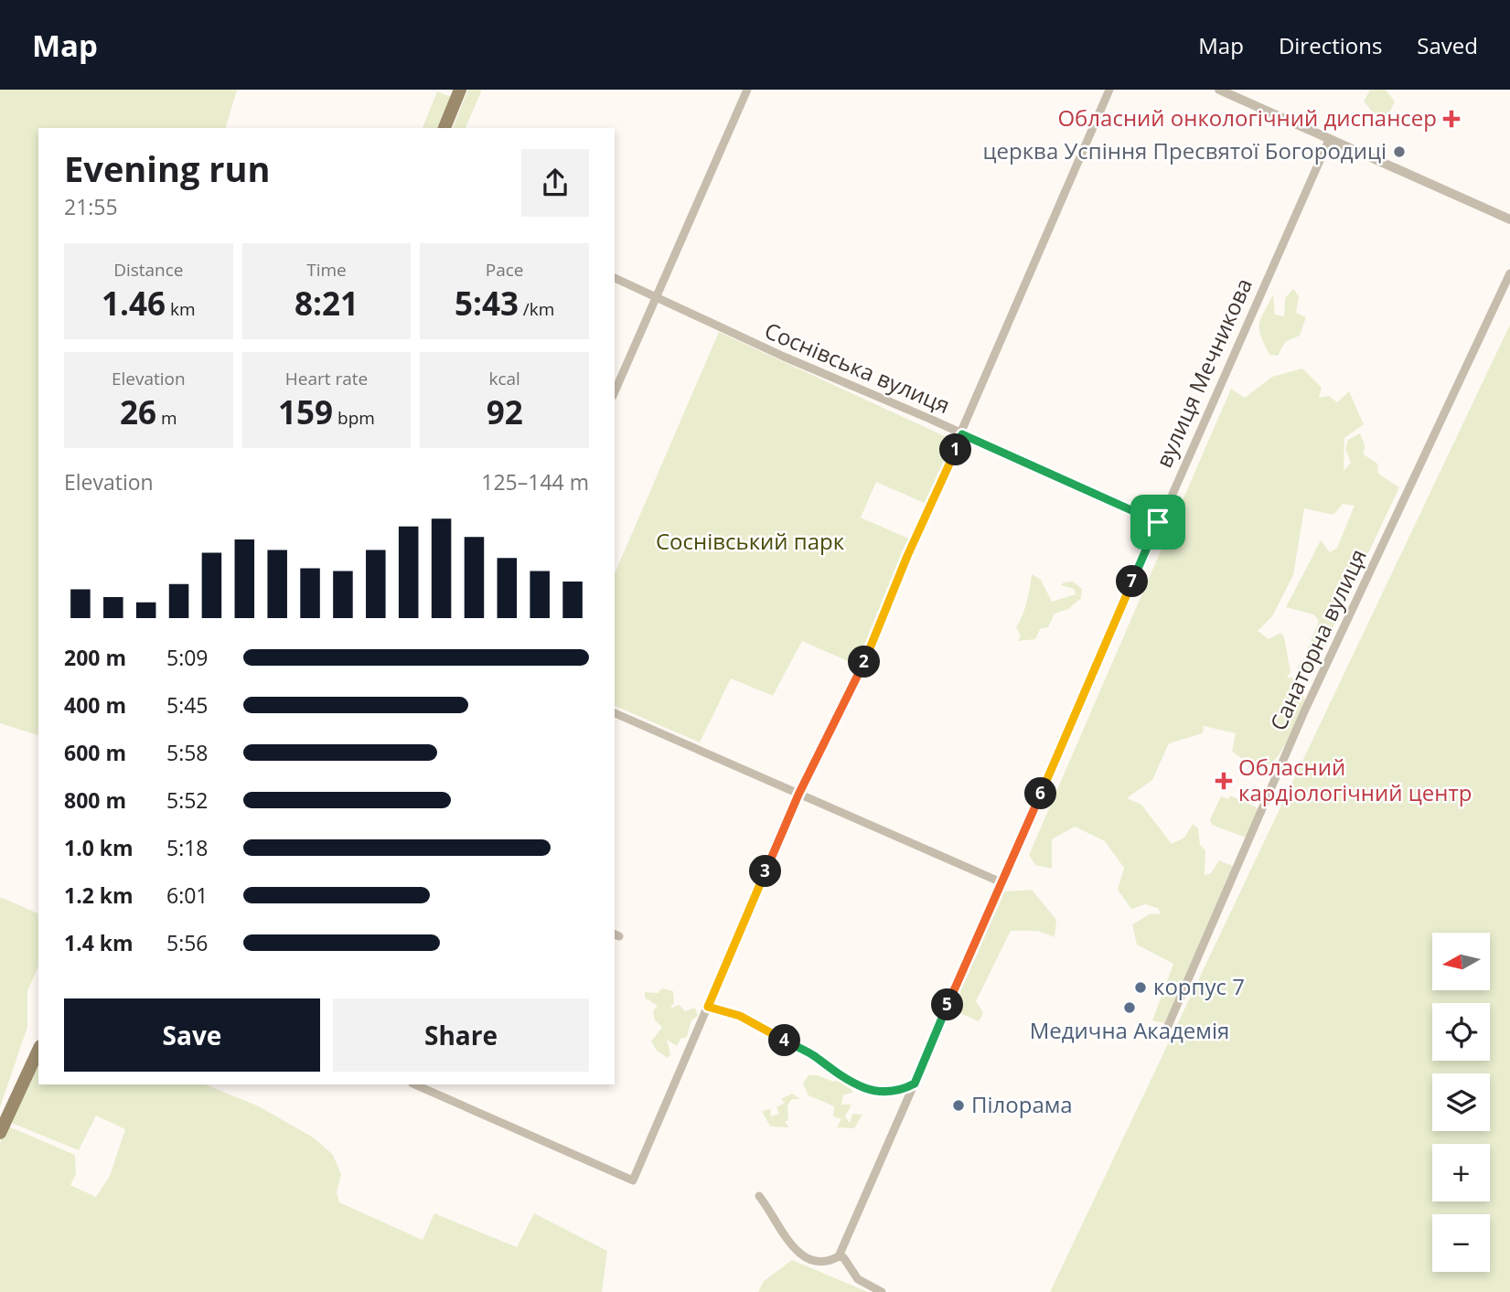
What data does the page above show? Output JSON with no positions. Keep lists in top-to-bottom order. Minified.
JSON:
{"streets":{"street":["Соснівська вулиця","вулиця Мечникова","Санаторна вулиця"]},"crossings":[["Соснівська вулиця","вулиця Мечникова"]],"parks":["Соснівський парк"],"places":{"health":["Обласний онкологічний диспансер","Обласний кардіологічний центр"],"other":["церква Успіння Пресвятої Богородиці","корпус 7","Медична Академія","Пілорама"]},"north":"left","page":{"header":"Map","nav":["Map","Directions","Saved"],"heading":["Evening run","21:55"],"stats":[["Distance","1.46 km"],["Time","8:21"],["Pace","5:43 /km"],["Elevation","26 m"],["Heart rate","159 bpm"],["kcal","92"]],"pins":["1","7","2","6","3","5","4"],"chart":["Elevation","125–144 m"],"list":[{"name":"200 m","note":"5:09"},{"name":"400 m","note":"5:45"},{"name":"600 m","note":"5:58"},{"name":"800 m","note":"5:52"},{"name":"1.0 km","note":"5:18"},{"name":"1.2 km","note":"6:01"},{"name":"1.4 km","note":"5:56"}],"map_buttons":["+","−"],"buttons":["Save","Share"]}}
